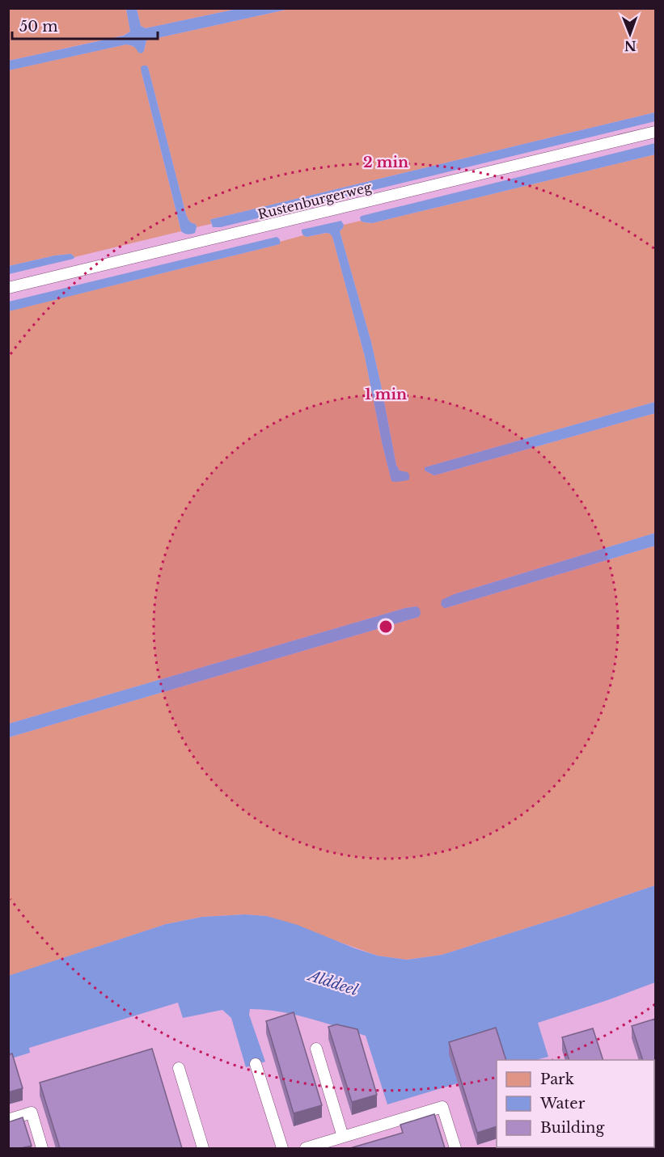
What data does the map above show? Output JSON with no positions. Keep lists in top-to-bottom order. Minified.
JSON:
{"streets":{"lane":["Rustenburgerweg"]},"water":["Alddeel"],"legend":["Park","Water","Building"],"scale_bar":"50 m","north":"bottom","rings":["2 min","1 min"]}
